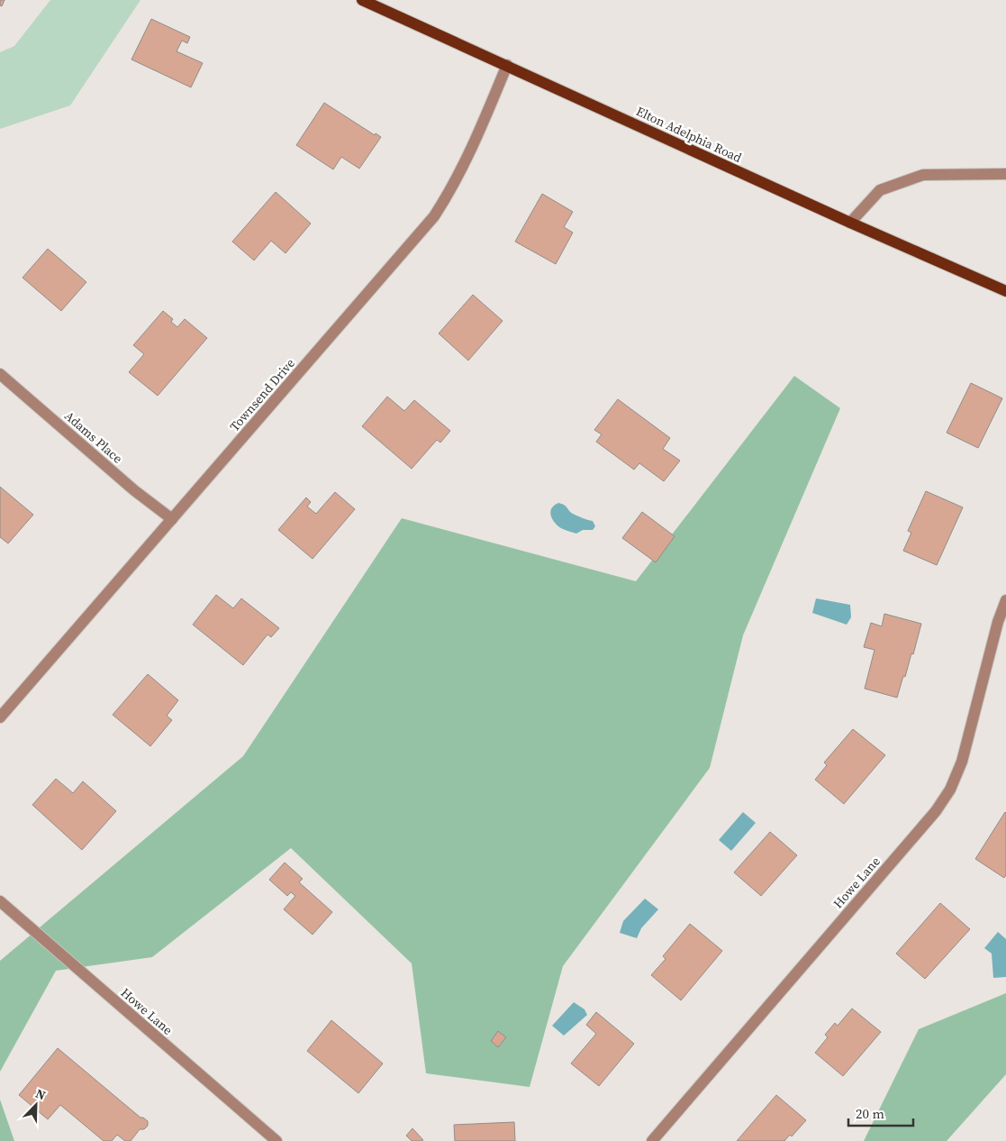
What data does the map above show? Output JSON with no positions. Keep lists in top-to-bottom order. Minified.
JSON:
{"streets":{"main road":["Elton Adelphia Road"],"street":["Townsend Drive","Adams Place","Howe Lane"]},"crossings":[["Elton Adelphia Road","Townsend Drive"],["Townsend Drive","Adams Place"]],"scale_bar":"20 m","north":"top right"}
